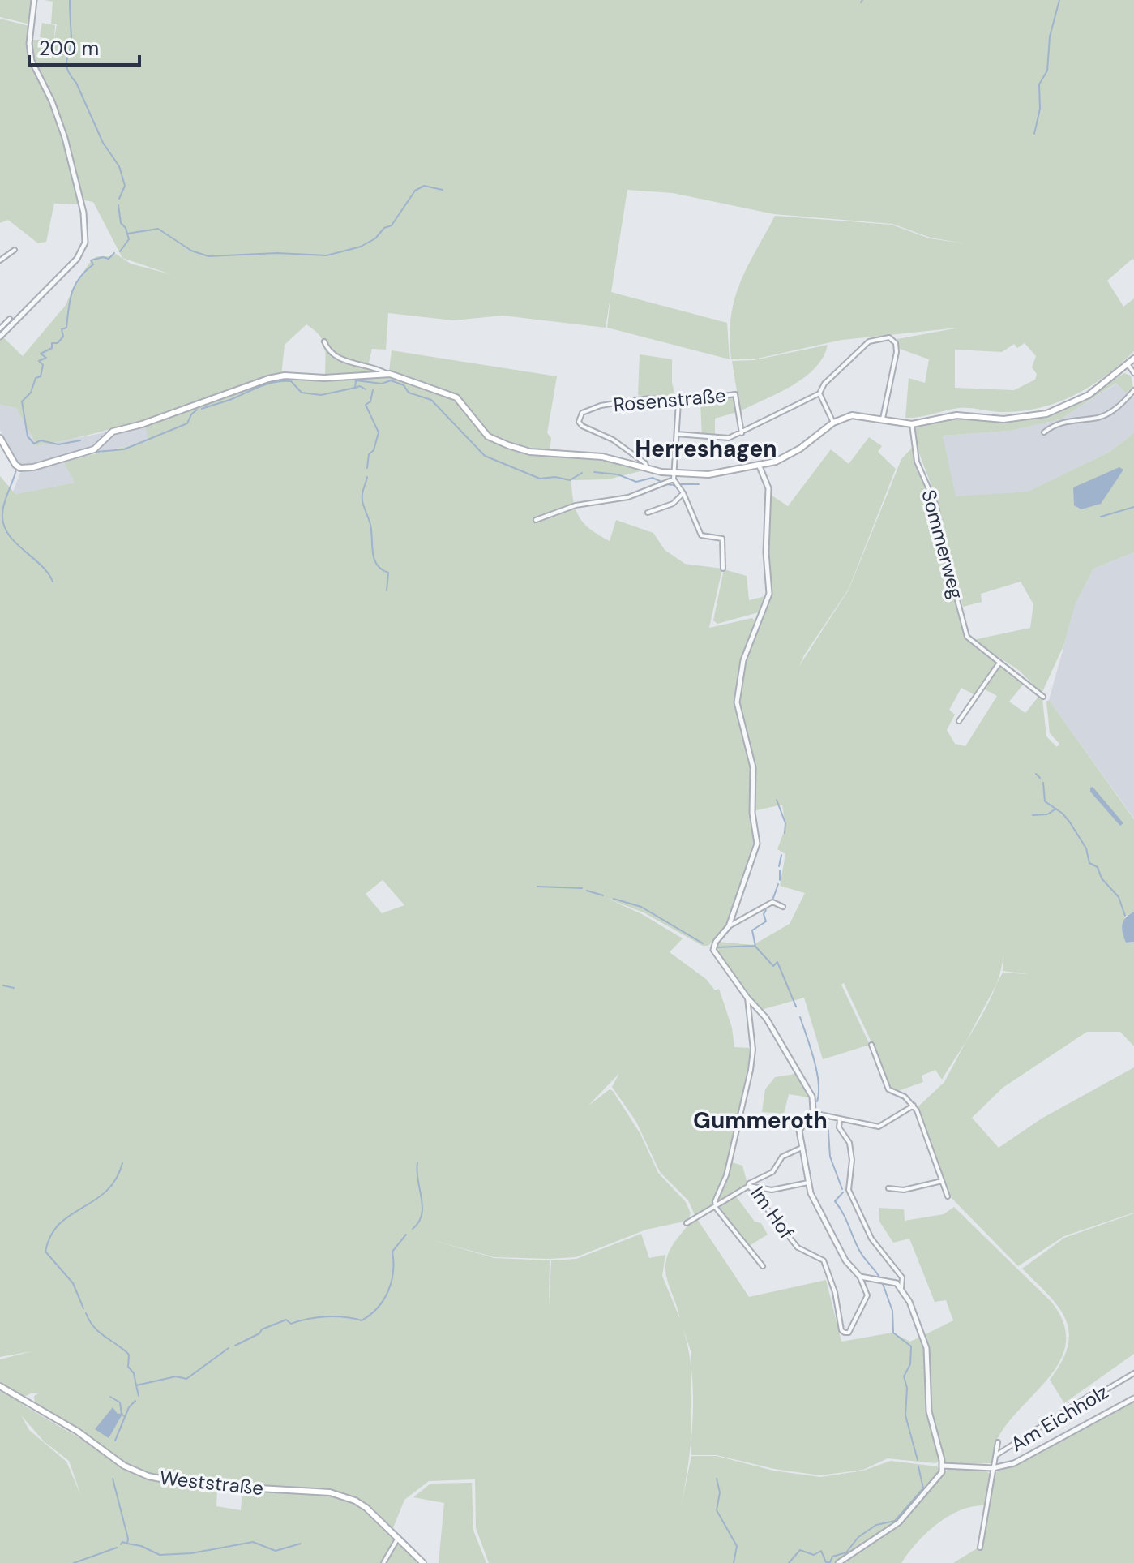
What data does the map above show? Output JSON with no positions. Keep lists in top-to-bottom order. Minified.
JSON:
{"streets":{"main road":["Weststraße"],"street":["Rosenstraße","Sommerweg","Im Hof","Am Eichholz"]},"districts":["Herreshagen","Gummeroth"],"scale_bar":"200 m"}
